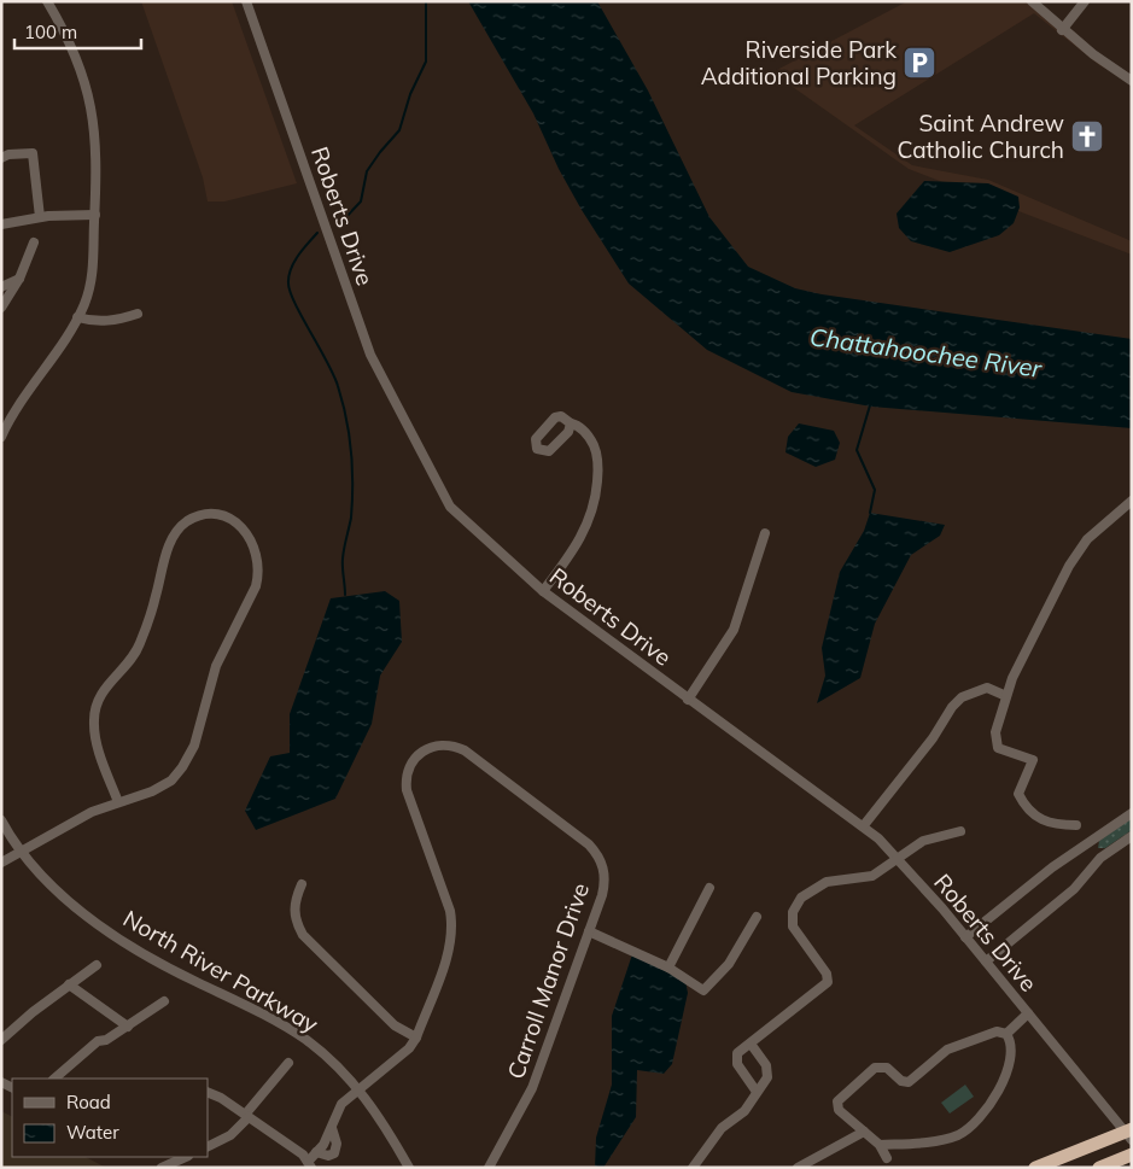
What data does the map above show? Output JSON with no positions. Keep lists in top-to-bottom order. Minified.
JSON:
{"streets":{"street":["Roberts Drive","North River Parkway","Carroll Manor Drive"]},"crossings":[["North River Parkway","Carroll Manor Drive"]],"water":["Chattahoochee River"],"places":{"parking":["Riverside Park Additional Parking"],"church":["Saint Andrew Catholic Church"]},"legend":["Road","Water"],"scale_bar":"100 m"}
